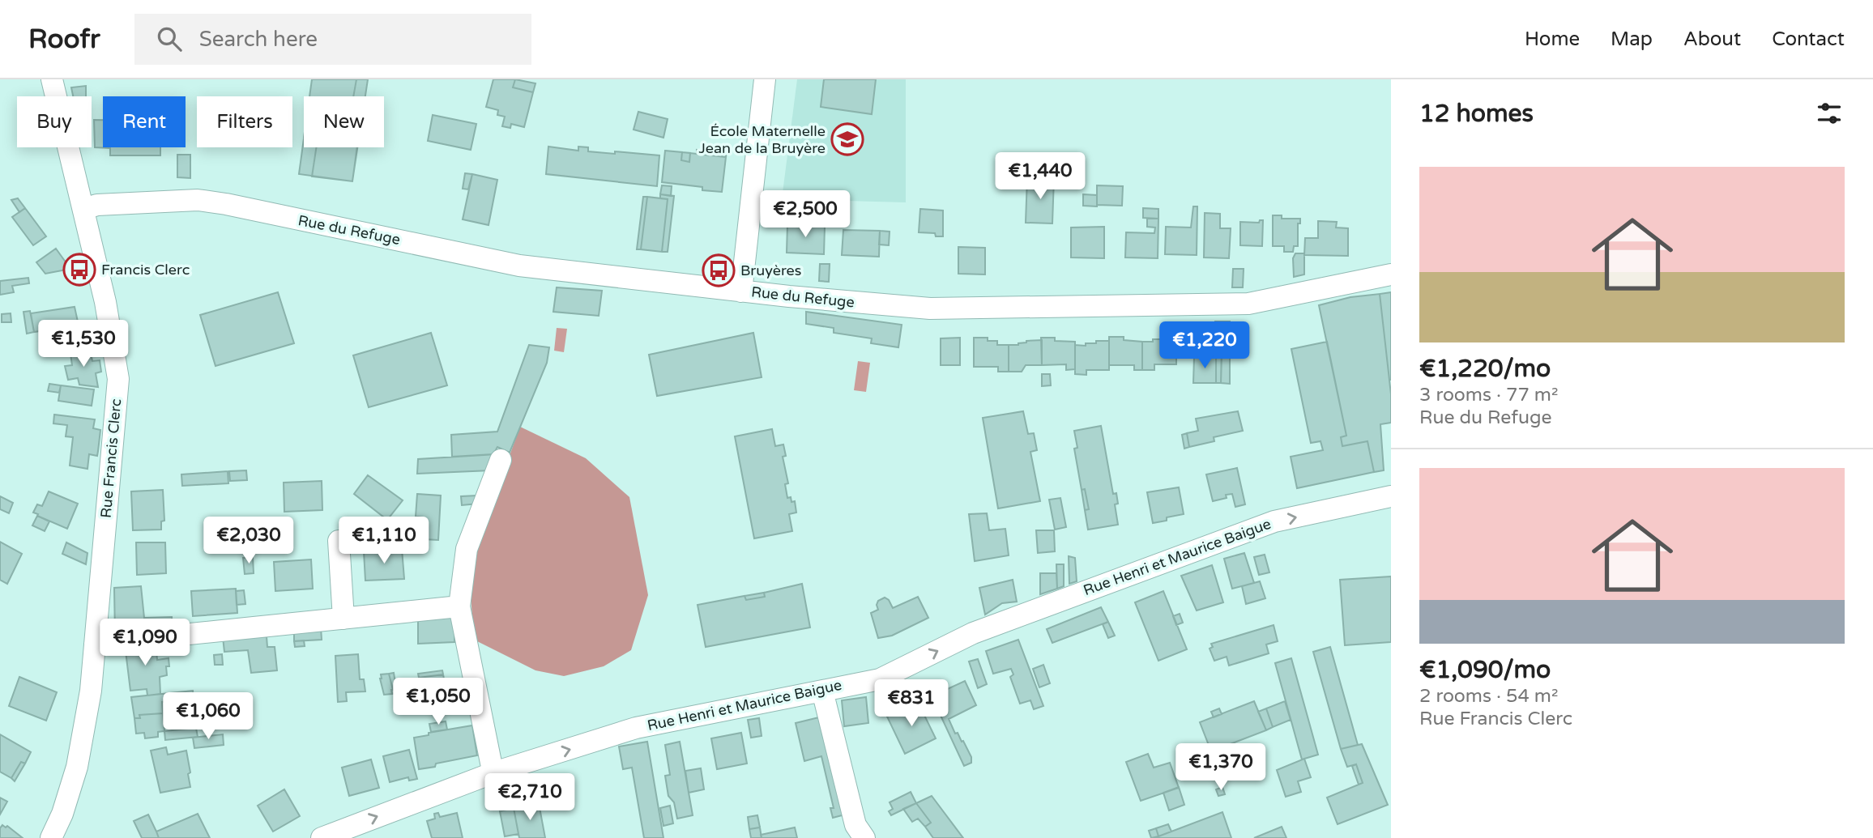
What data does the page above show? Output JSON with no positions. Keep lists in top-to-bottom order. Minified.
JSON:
{"streets":{"street":["Rue du Refuge","Rue Francis Clerc","Rue Henri et Maurice Baigue"]},"crossings":[["Rue du Refuge","Rue Francis Clerc"]],"one_way":["Rue Henri et Maurice Baigue"],"places":{"school or university":["École Maternelle Jean de la Bruyère"],"bus stop":["Francis Clerc","Bruyères"]},"page":{"header":"Roofr","search":"Search here","nav":["Home","Map","About","Contact"],"heading":"12 homes","chip":["Buy","Rent","Filters","New"],"list":[{"name":"€1,220/mo","note":"3 rooms · 77 m² · Rue du Refuge"},{"name":"€1,090/mo","note":"2 rooms · 54 m² · Rue Francis Clerc"}],"price":["€1,440","€2,500","€1,530","€1,220","€2,030","€1,110","€1,090","€1,050","€831","€1,060","€1,370","€2,710"]}}
